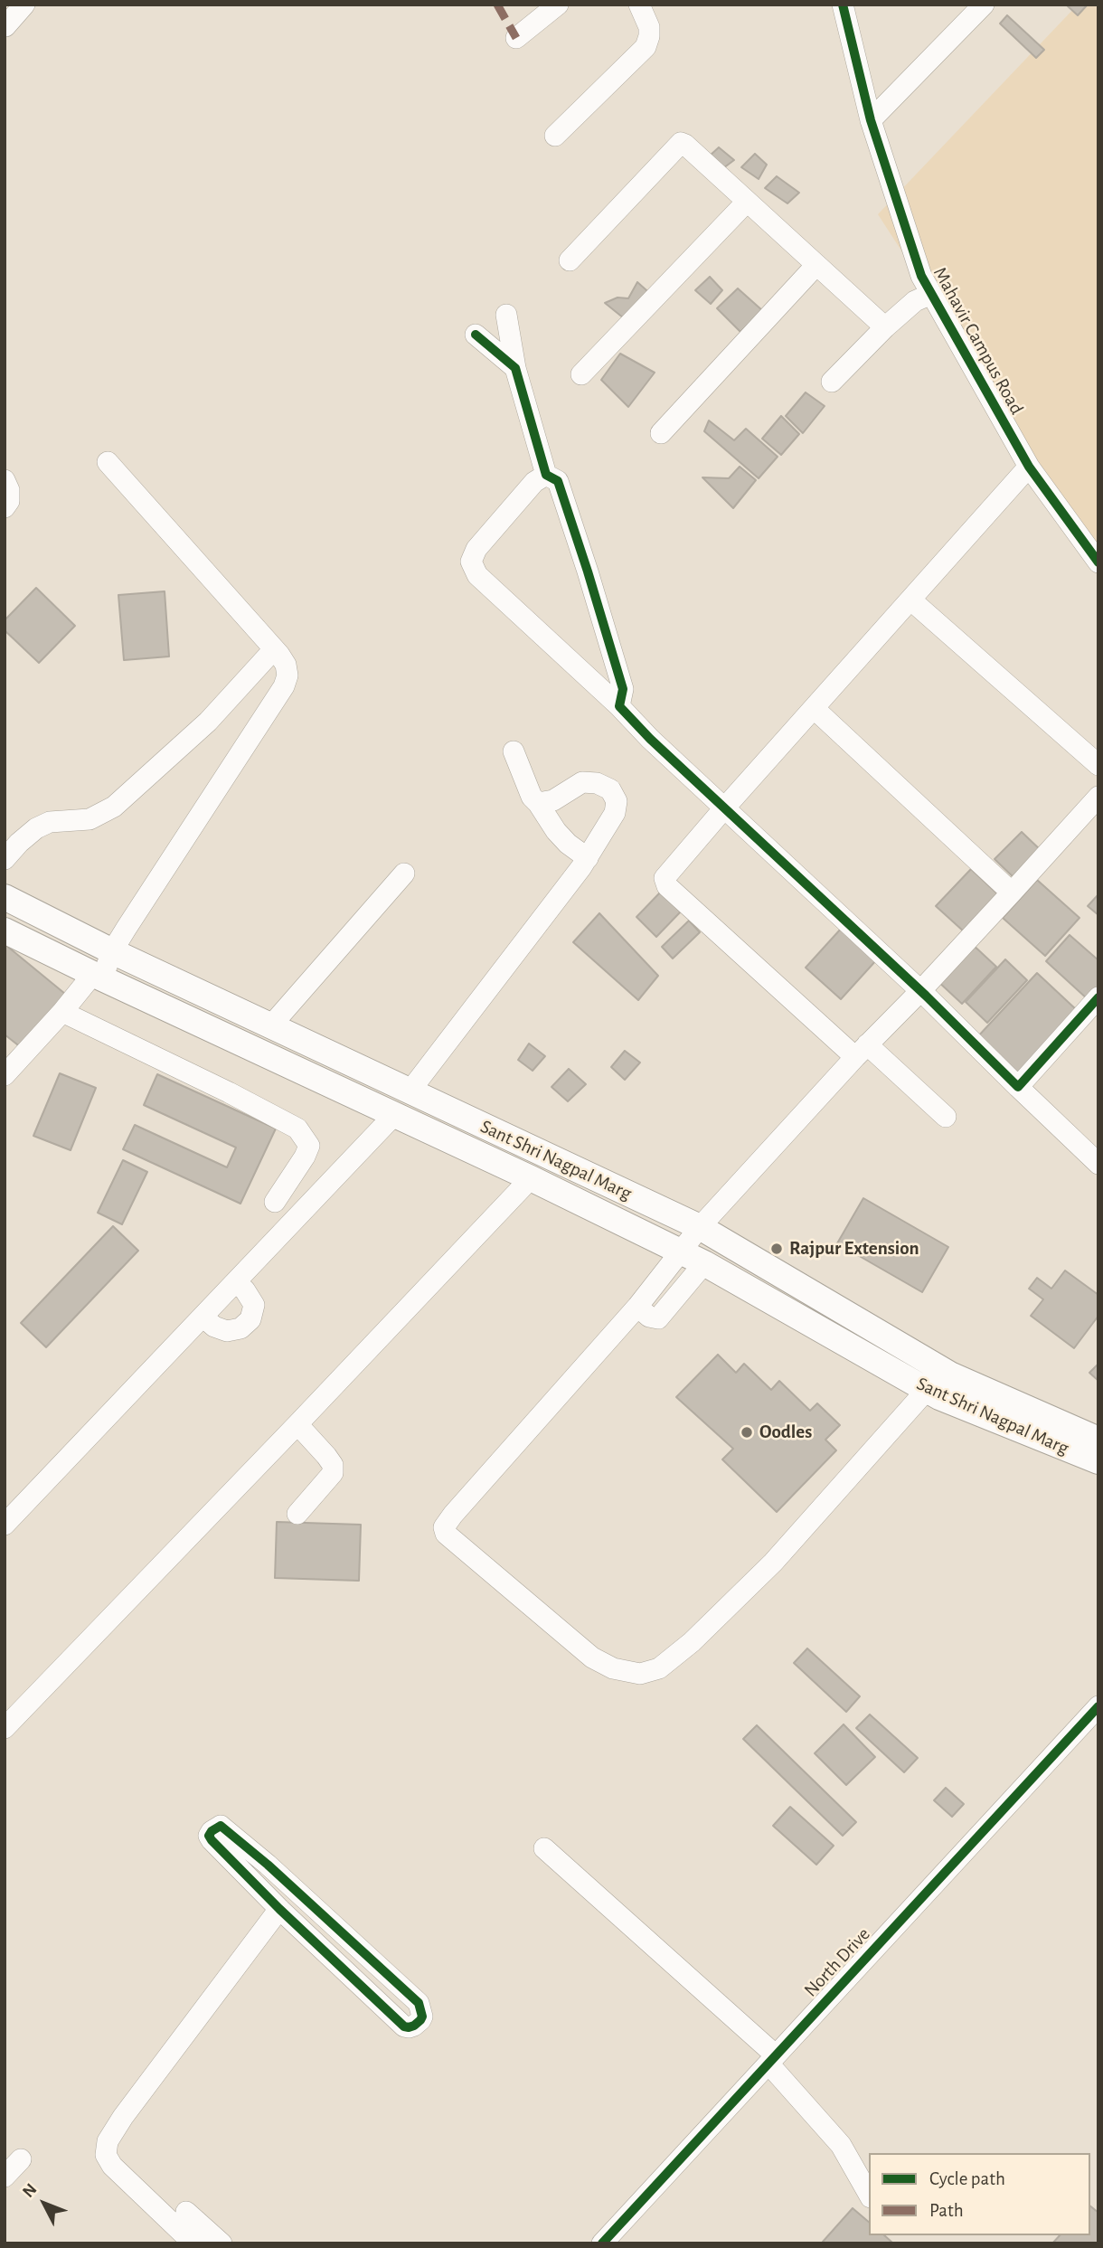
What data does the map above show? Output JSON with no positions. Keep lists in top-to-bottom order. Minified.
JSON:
{"streets":{"main road":["Sant Shri Nagpal Marg"],"street":["Mahavir Campus Road","North Drive"]},"places":["Rajpur Extension","Oodles"],"legend":["Cycle path","Path"],"north":"top left"}
